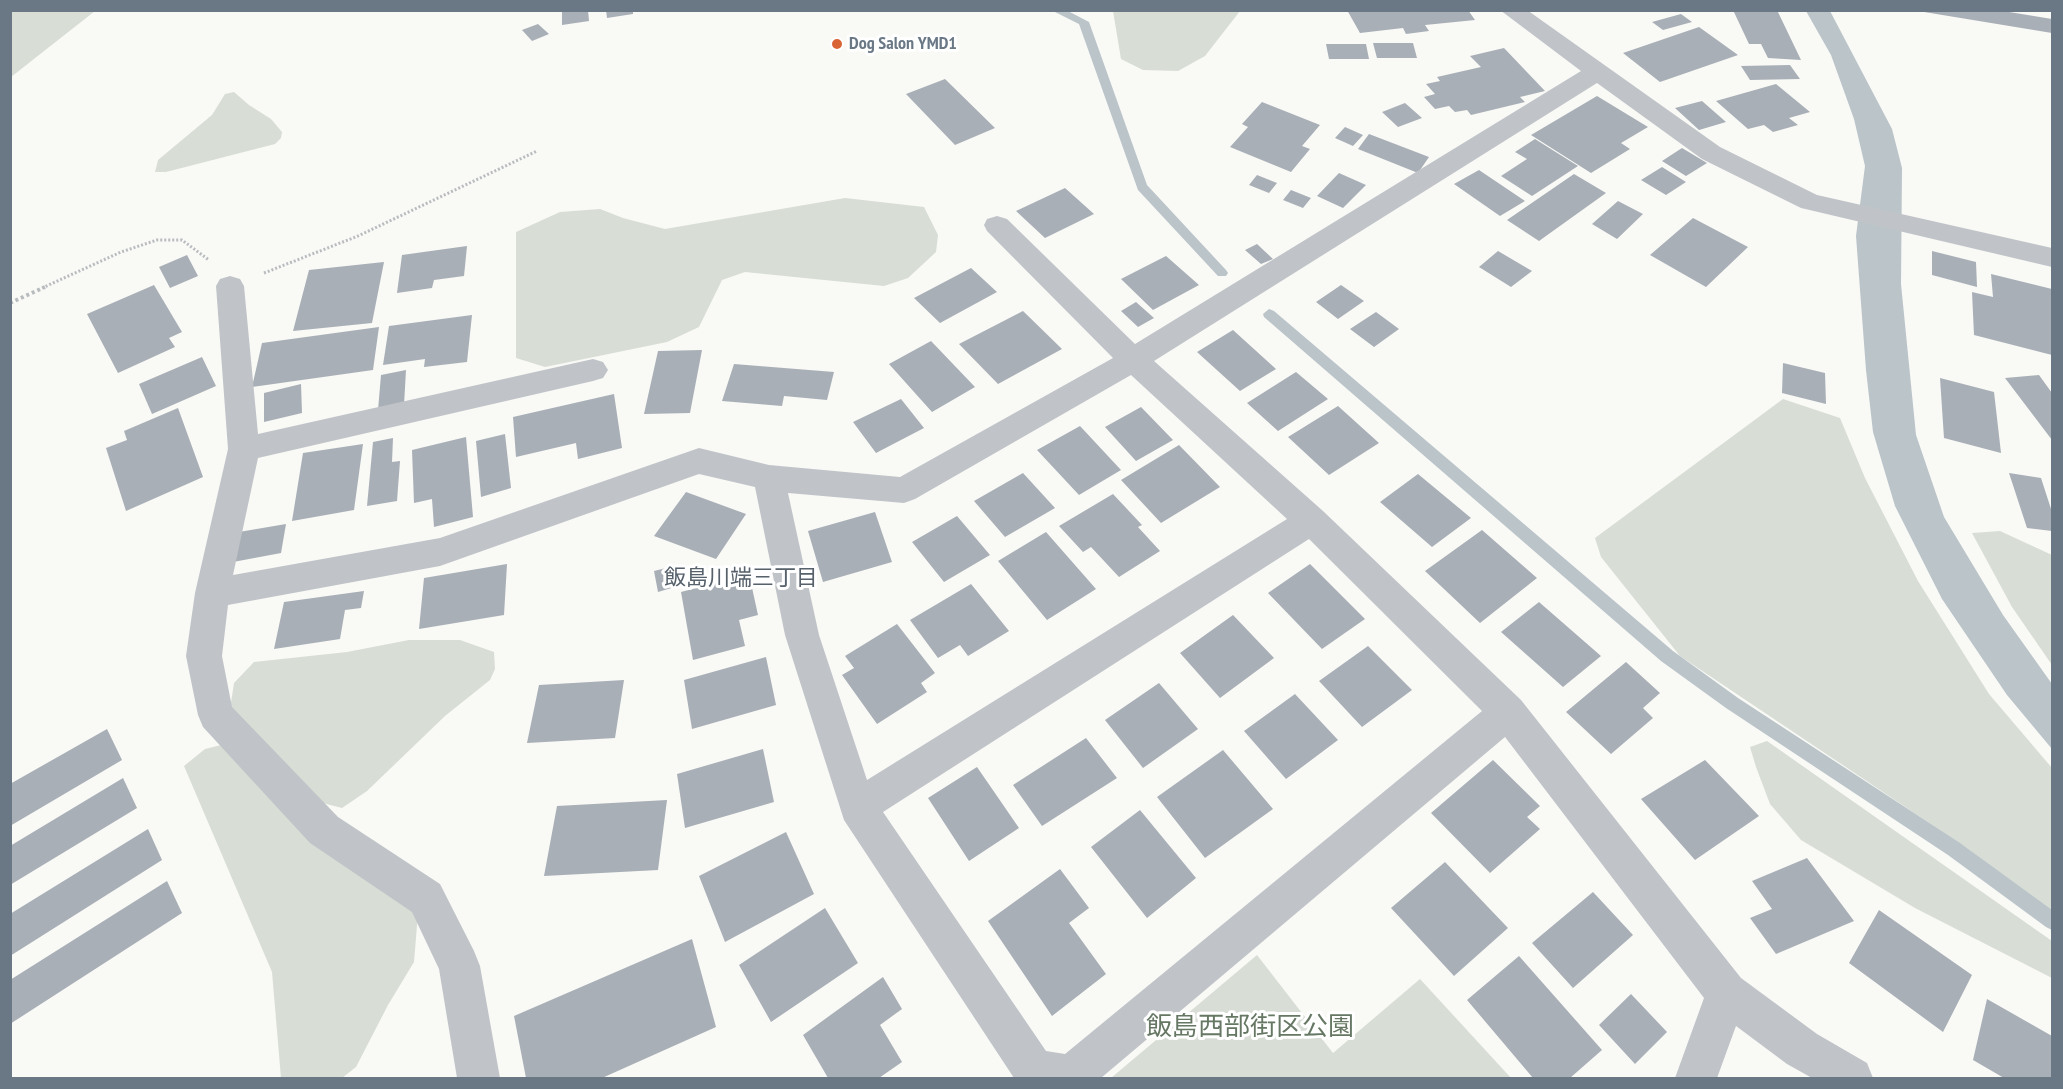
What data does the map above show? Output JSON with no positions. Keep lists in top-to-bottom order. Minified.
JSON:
{"districts":["飯島川端三丁目"],"parks":["飯島西部街区公園"],"places":["Dog Salon YMD1"]}
